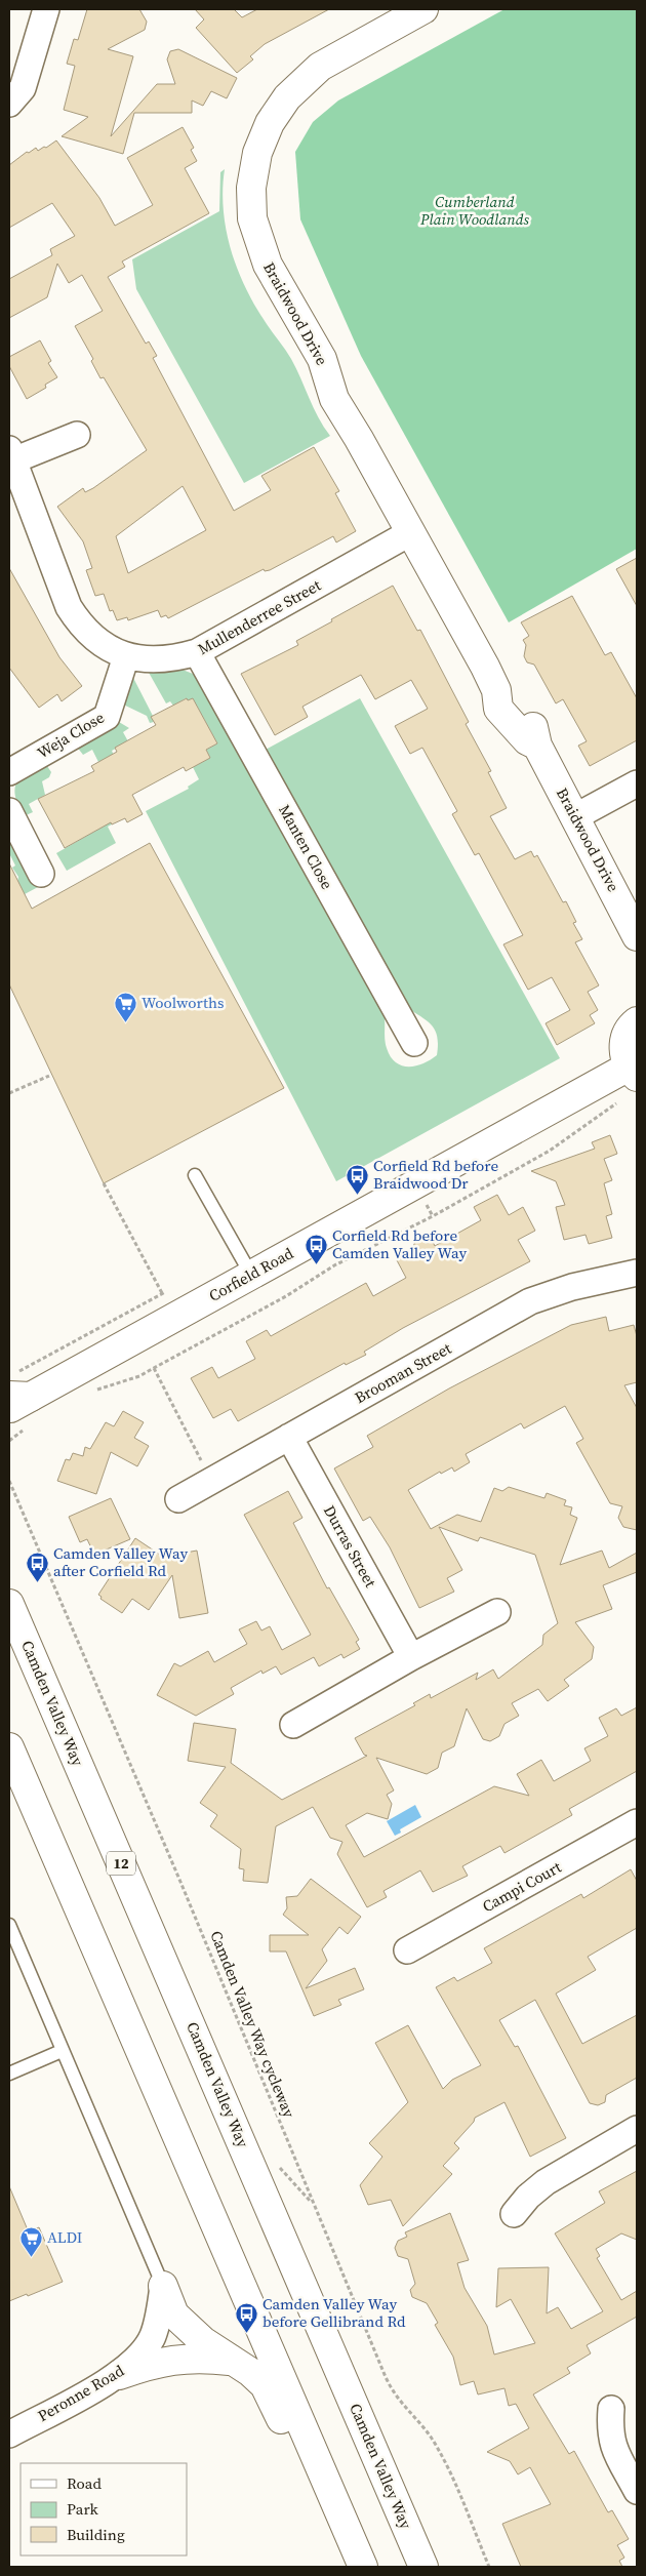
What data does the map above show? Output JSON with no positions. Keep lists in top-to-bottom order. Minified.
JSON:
{"streets":{"main road":["Braidwood Drive","Corfield Road","Camden Valley Way","12"],"street":["Mullenderree Street","Weja Close","Manten Close","Brooman Street","Durras Street","Campi Court","Peronne Road"],"path":["Camden Valley Way cycleway"]},"crossings":[["Braidwood Drive","Mullenderree Street"],["Mullenderree Street","Weja Close"],["Mullenderree Street","Manten Close"],["Brooman Street","Durras Street"]],"parks":["Cumberland Plain Woodlands"],"places":{"supermarket":["Woolworths","ALDI"],"bus stop":["Corfield Rd before Braidwood Dr","Corfield Rd before Camden Valley Way","Camden Valley Way after Corfield Rd","Camden Valley Way before Gellibrand Rd"]},"legend":["Road","Park","Building"]}
